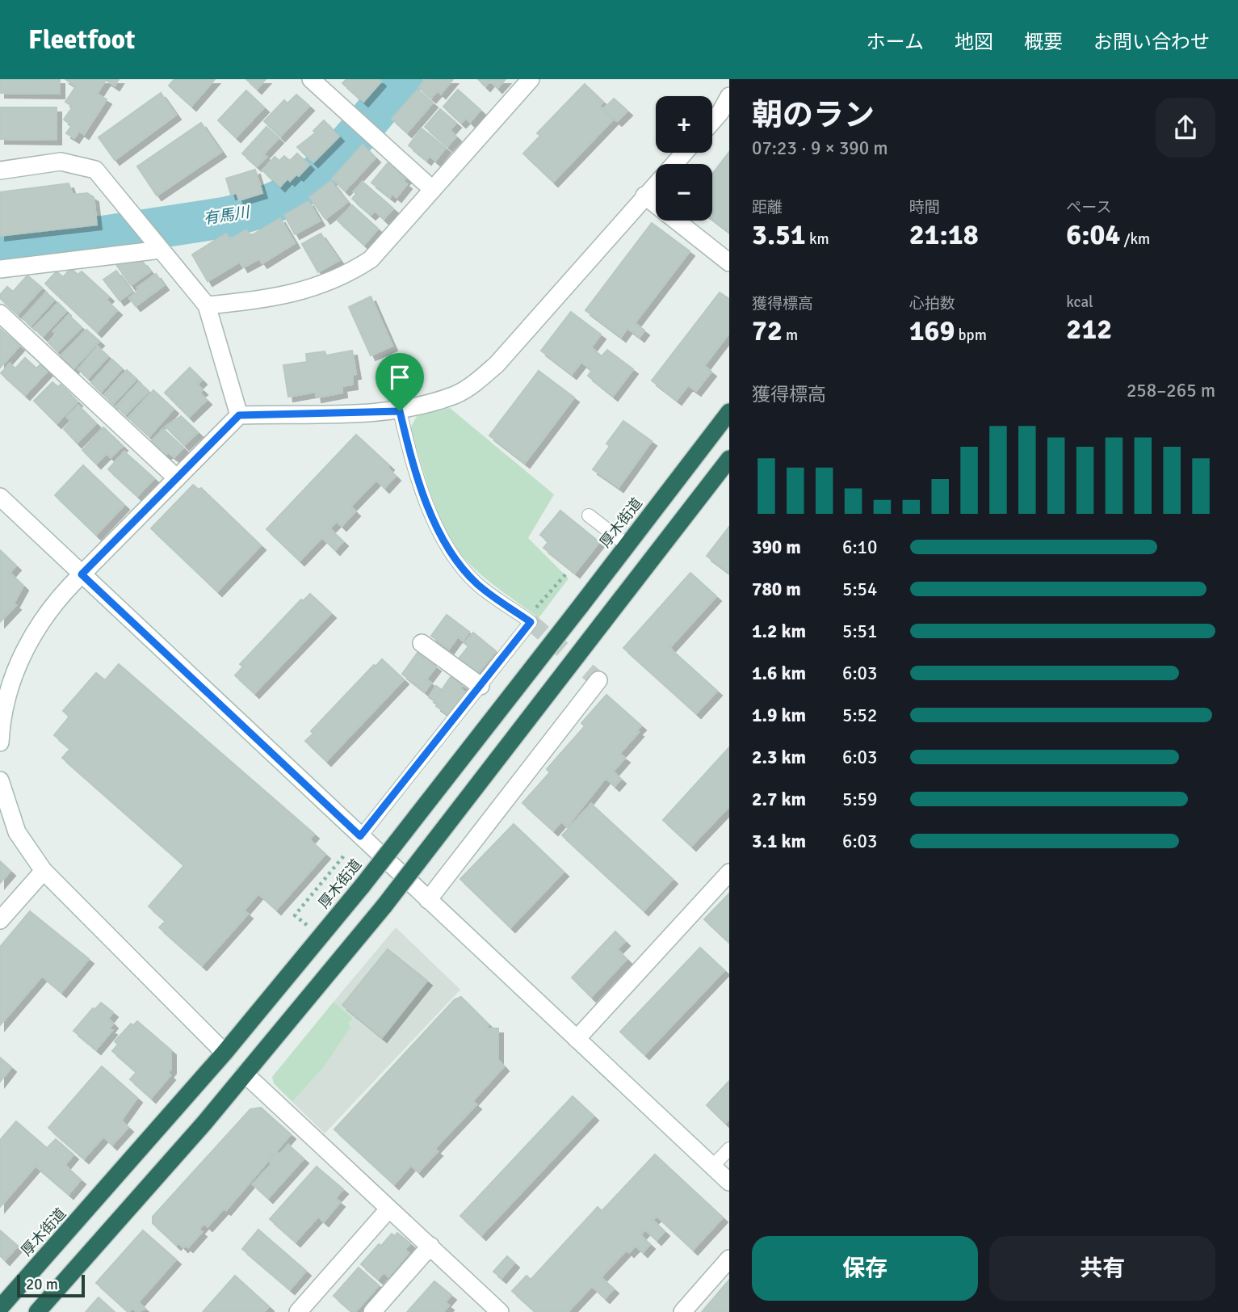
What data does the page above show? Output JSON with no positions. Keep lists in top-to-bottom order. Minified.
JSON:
{"streets":{"highway":["厚木街道"]},"water":["有馬川"],"scale_bar":"20 m","page":{"header":"Fleetfoot","nav":["ホーム","地図","概要","お問い合わせ"],"heading":["朝のラン","07:23 · 9 × 390 m"],"map_buttons":["+","−"],"stats":[["距離","3.51 km"],["時間","21:18"],["ペース","6:04 /km"],["獲得標高","72 m"],["心拍数","169 bpm"],["kcal","212"]],"chart":["獲得標高","258–265 m"],"list":[{"name":"390 m","note":"6:10"},{"name":"780 m","note":"5:54"},{"name":"1.2 km","note":"5:51"},{"name":"1.6 km","note":"6:03"},{"name":"1.9 km","note":"5:52"},{"name":"2.3 km","note":"6:03"},{"name":"2.7 km","note":"5:59"},{"name":"3.1 km","note":"6:03"}],"buttons":["保存","共有"],"scale":"20 m"}}
